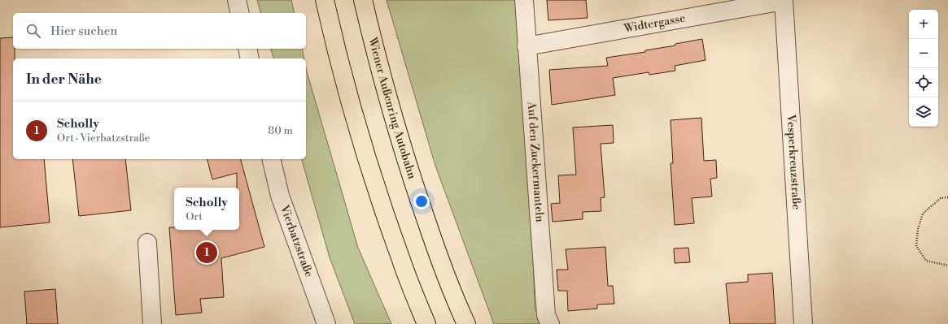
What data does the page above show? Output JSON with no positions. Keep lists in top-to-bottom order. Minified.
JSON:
{"streets":{"highway":["Wiener Außenring Autobahn"],"street":["Widtergasse","Auf den Zuckermanteln","Vesperkreuzstraße","Vierbatzstraße"]},"crossings":[["Widtergasse","Auf den Zuckermanteln"],["Widtergasse","Vesperkreuzstraße"]],"page":{"map_buttons":["+","−"],"search":"Hier suchen","heading":"In der Nähe","list":[{"mark":"1","name":"Scholly","note":"Ort · Vierbatzstraße","value":"80 m"}],"popup":["Scholly","Ort"],"pins":"1"}}
